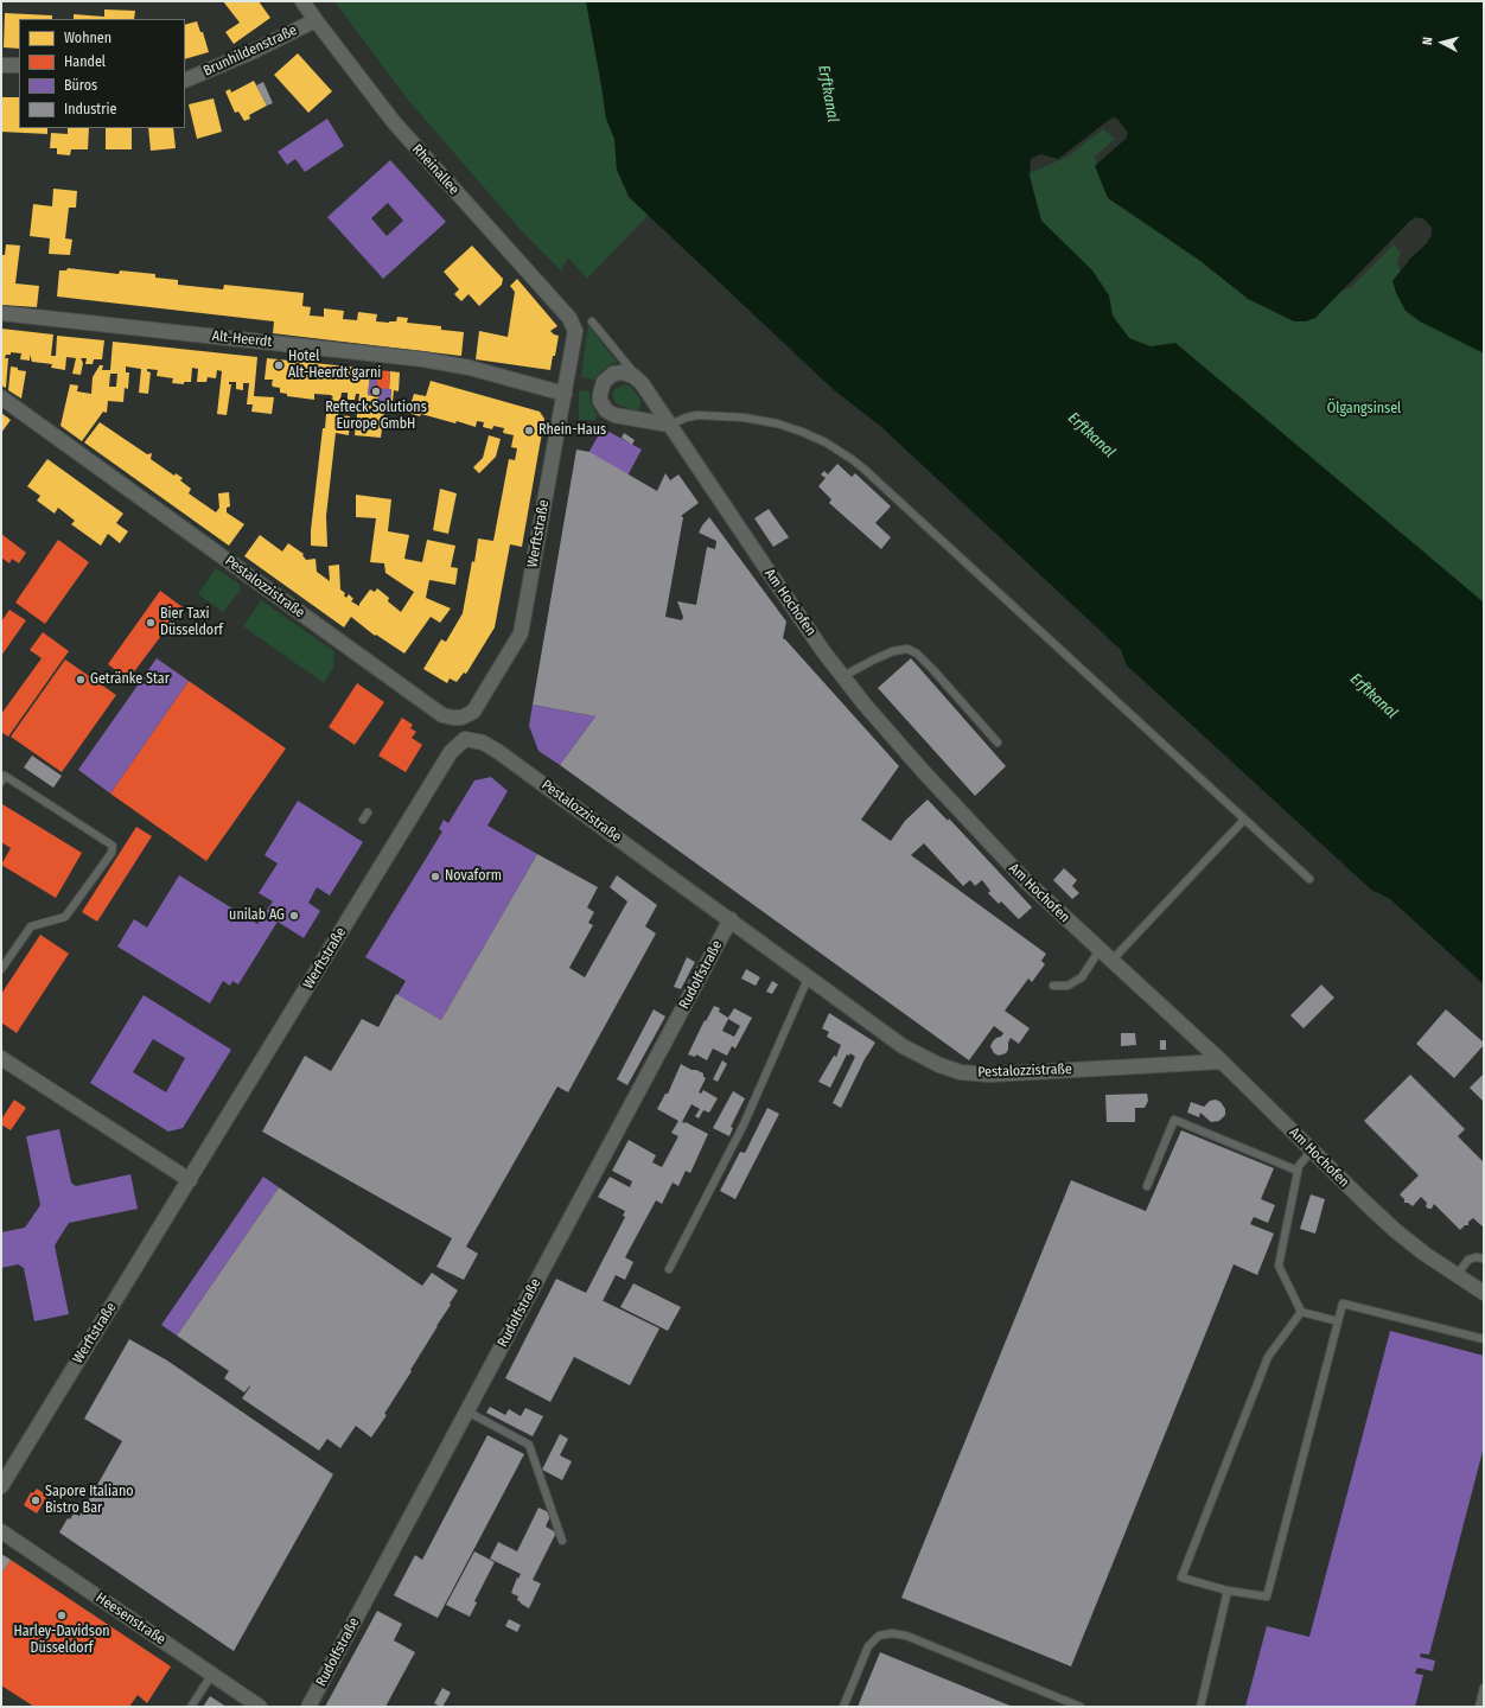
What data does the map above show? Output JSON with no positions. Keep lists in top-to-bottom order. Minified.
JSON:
{"streets":{"street":["Brunhildenstraße","Rheinallee","Alt-Heerdt","Werftstraße","Pestalozzistraße","Am Hochofen","Rudolfstraße","Heesenstraße"]},"crossings":[["Brunhildenstraße","Rheinallee"],["Rheinallee","Werftstraße"],["Alt-Heerdt","Werftstraße"],["Werftstraße","Pestalozzistraße"],["Pestalozzistraße","Am Hochofen"],["Pestalozzistraße","Rudolfstraße"]],"water":["Erftkanal"],"parks":["Ölgangsinsel"],"places":["Hotel Alt-Heerdt garni","Refteck Solutions Europe GmbH","Rhein-Haus","Bier Taxi Düsseldorf","Getränke Star","Novaform","unilab AG","Sapore Italiano Bistro Bar","Harley-Davidson Düsseldorf"],"legend":["Wohnen","Handel","Büros","Industrie"],"north":"left"}
